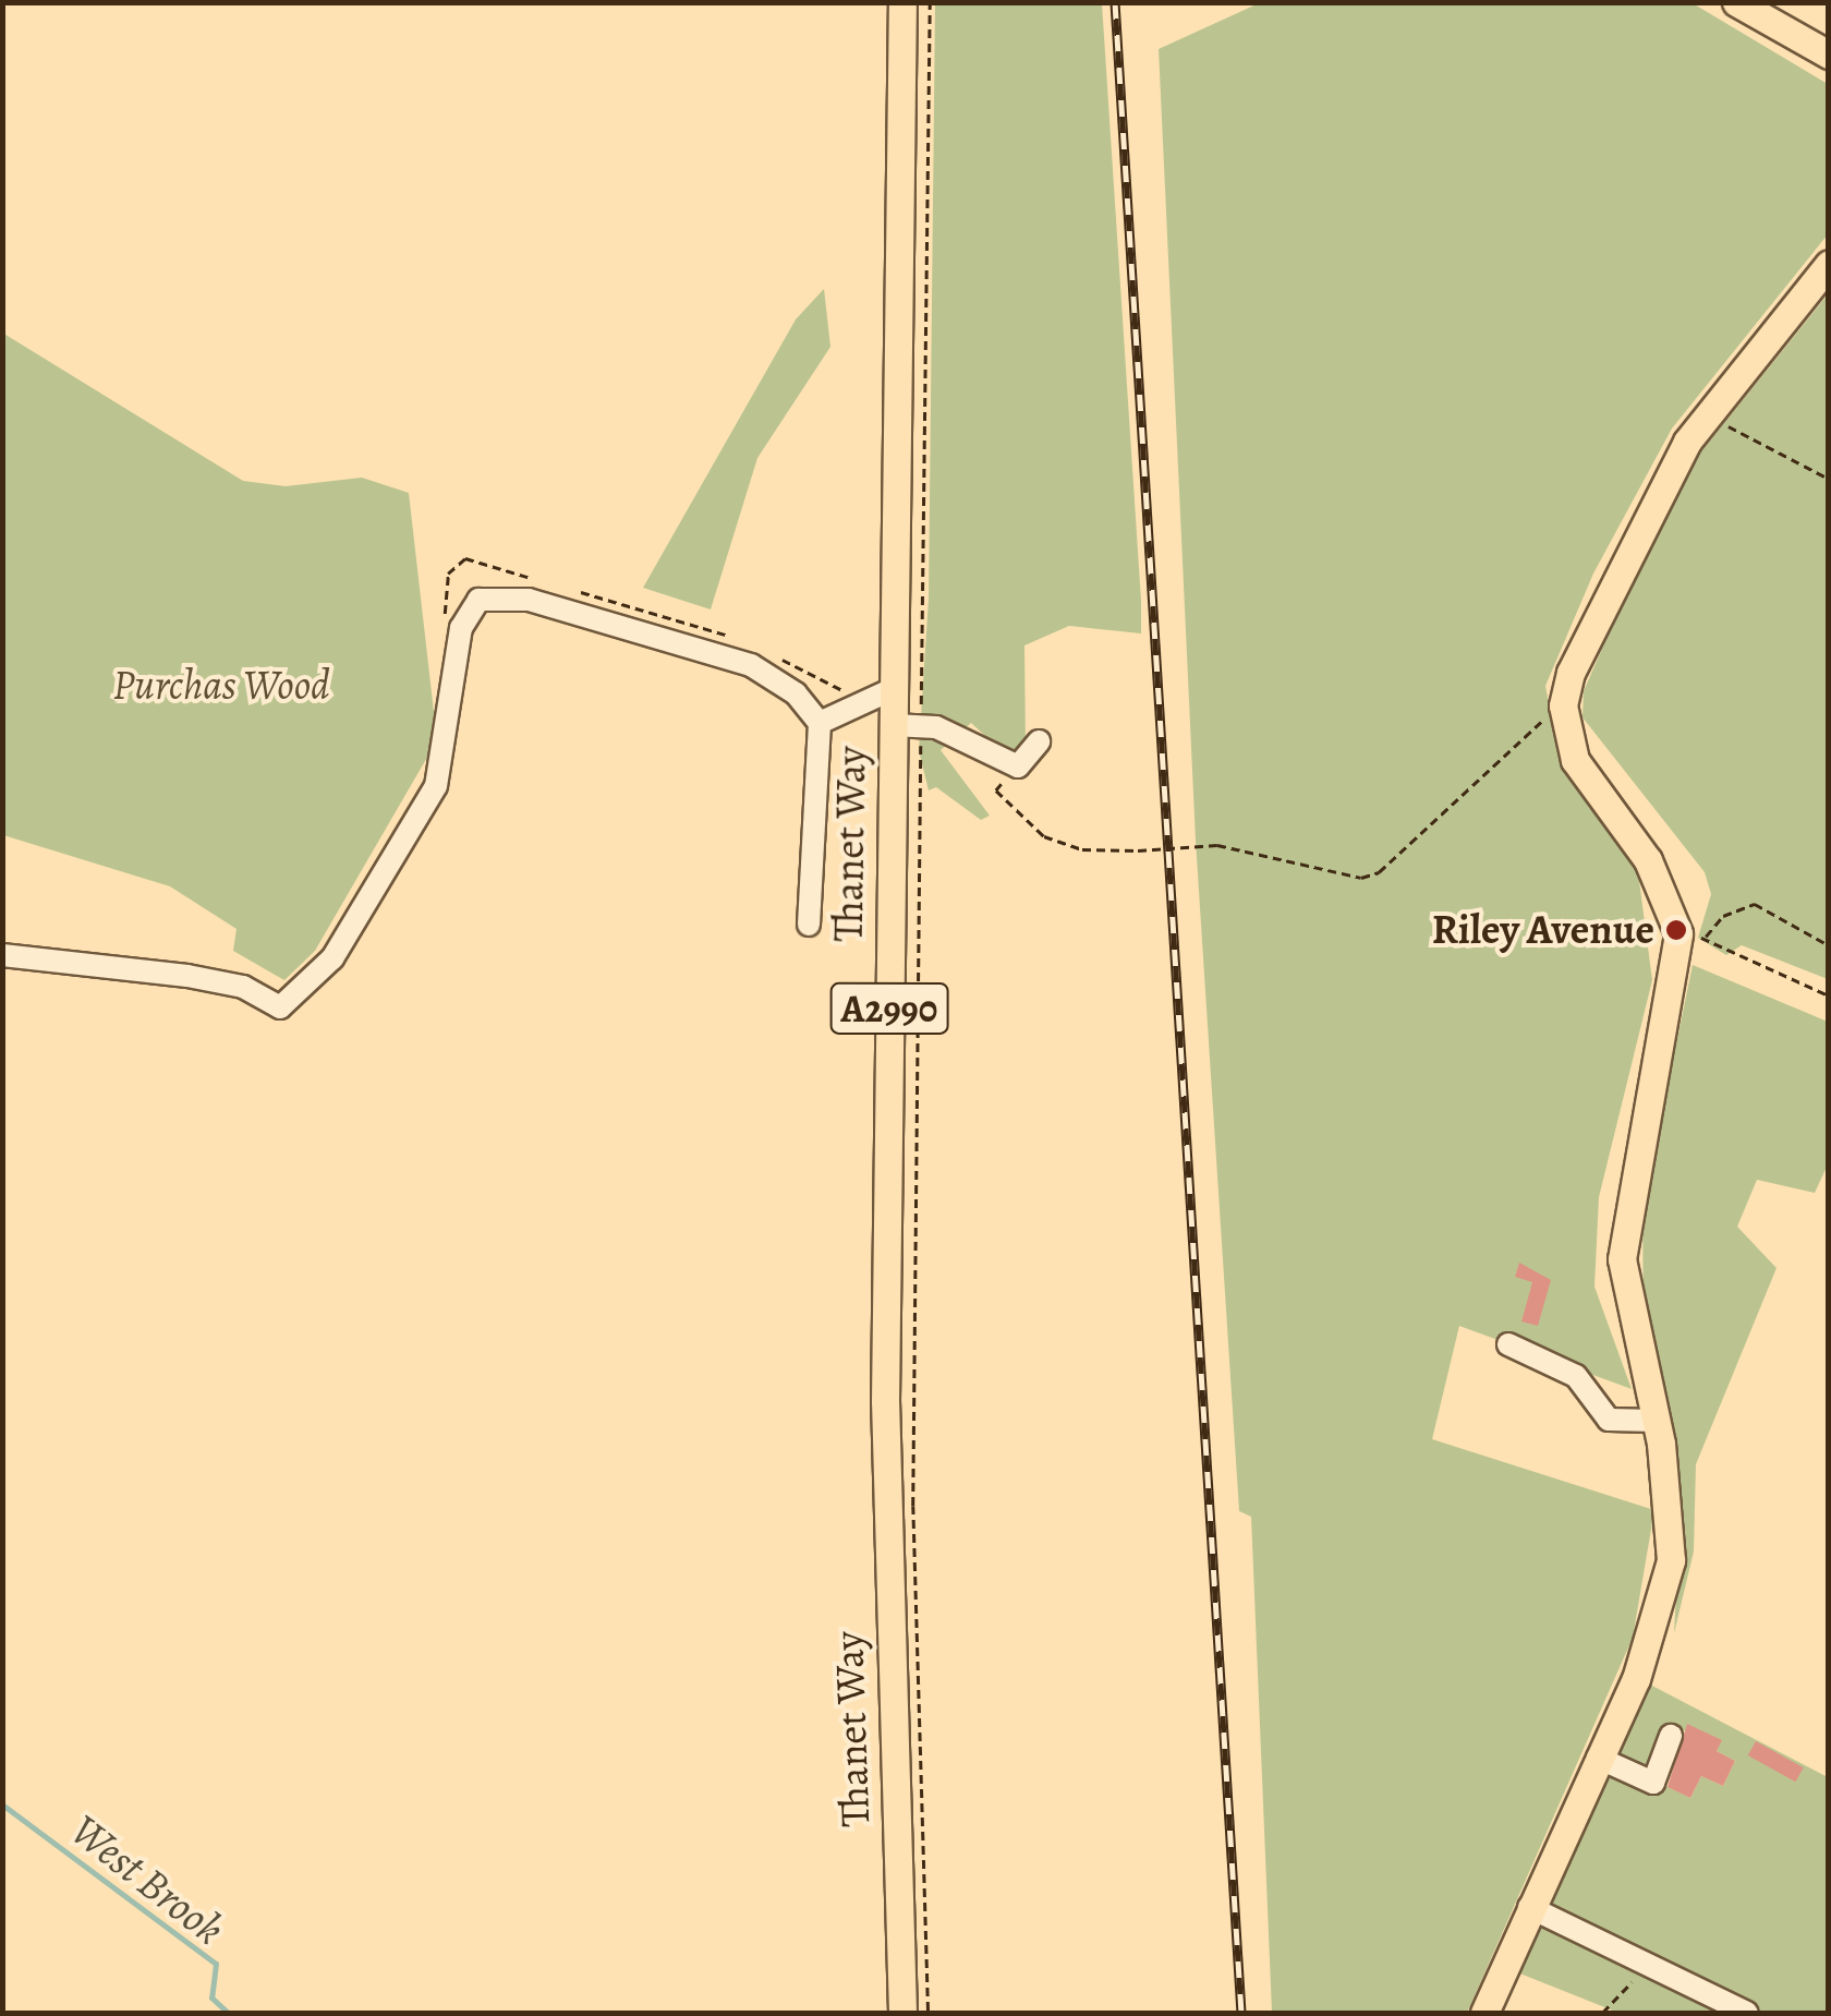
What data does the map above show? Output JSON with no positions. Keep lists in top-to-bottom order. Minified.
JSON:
{"streets":{"main road":["Thanet Way","A2990"]},"water":["West Brook"],"parks":["Purchas Wood"],"places":["Riley Avenue"]}
